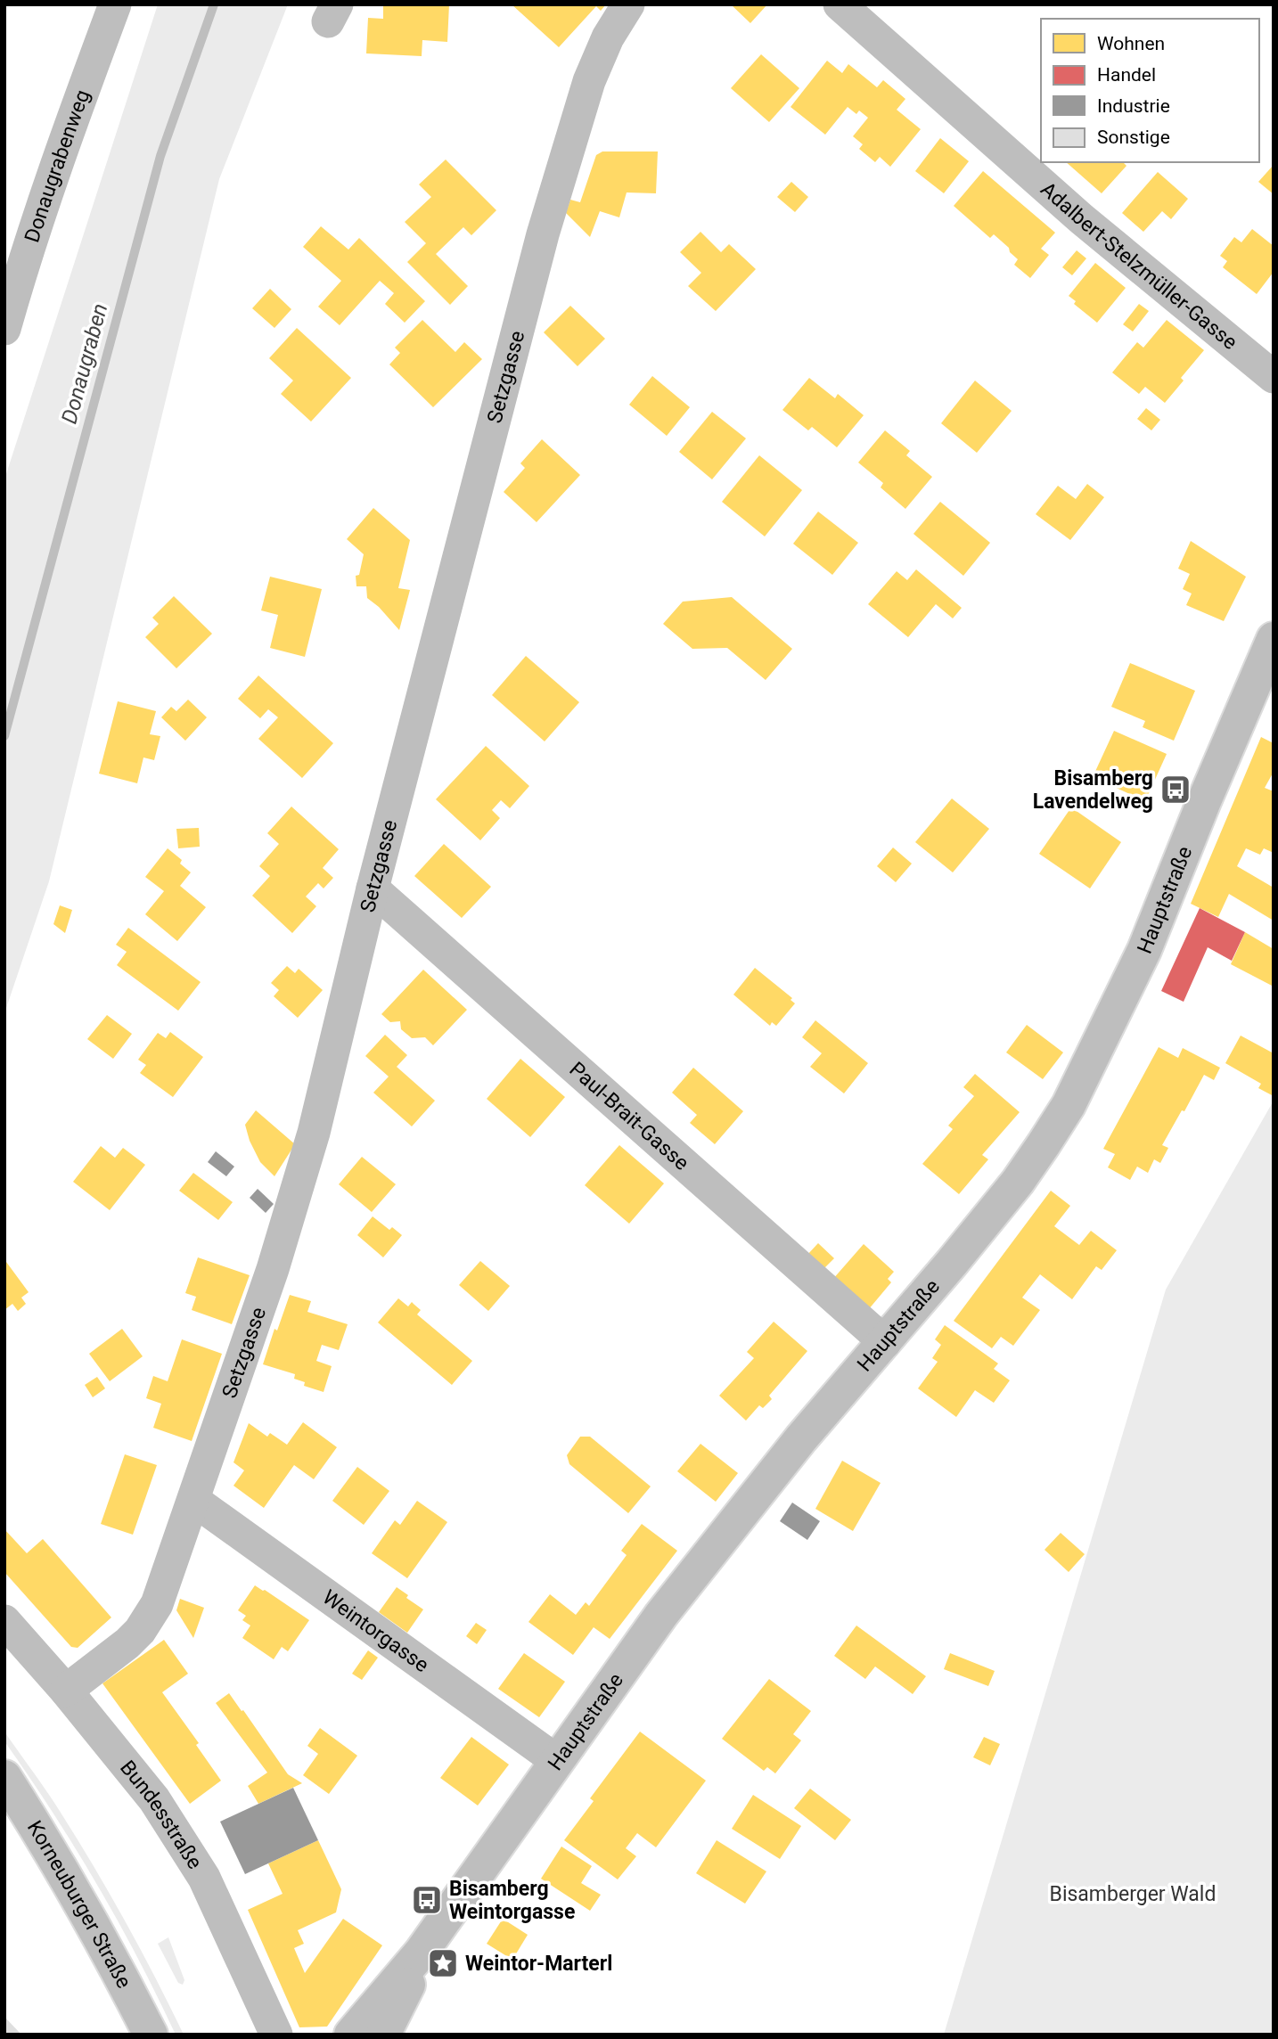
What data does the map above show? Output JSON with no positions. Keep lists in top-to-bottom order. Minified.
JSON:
{"streets":{"main road":["Hauptstraße","Korneuburger Straße"],"street":["Donaugrabenweg","Adalbert-Stelzmüller-Gasse","Setzgasse","Paul-Brait-Gasse","Weintorgasse","Bundesstraße"]},"crossings":[["Setzgasse","Paul-Brait-Gasse"],["Setzgasse","Weintorgasse"],["Setzgasse","Bundesstraße"],["Hauptstraße","Paul-Brait-Gasse"],["Hauptstraße","Weintorgasse"]],"water":["Donaugraben"],"parks":["Bisamberger Wald"],"places":{"bus stop":["Bisamberg Lavendelweg","Bisamberg Weintorgasse"],"place":["Weintor-Marterl"]},"legend":["Wohnen","Handel","Industrie","Sonstige"]}
